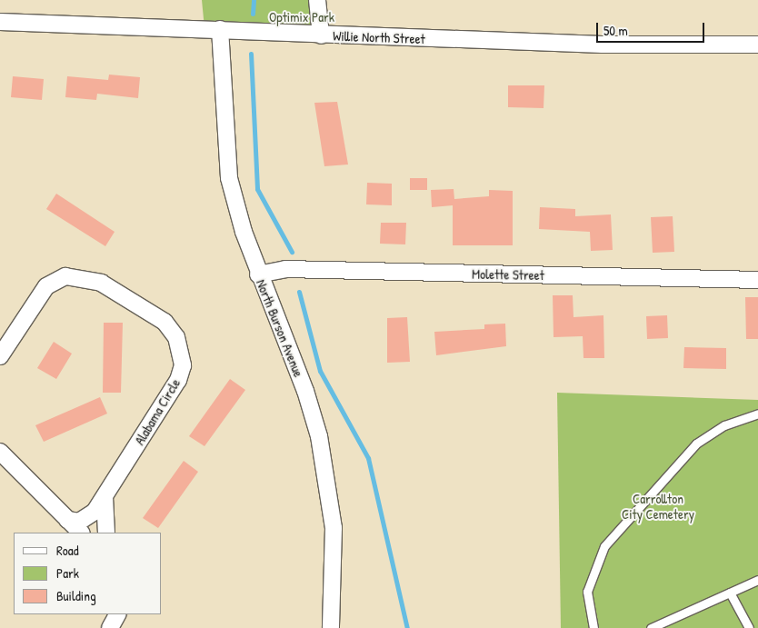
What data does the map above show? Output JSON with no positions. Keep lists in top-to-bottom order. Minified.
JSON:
{"streets":{"street":["Willie North Street","Molette Street","North Burson Avenue","Alabama Circle"]},"crossings":[["Willie North Street","North Burson Avenue"],["Molette Street","North Burson Avenue"]],"parks":["Optimix Park","Carrollton City Cemetery"],"legend":["Road","Park","Building"],"scale_bar":"50 m"}
